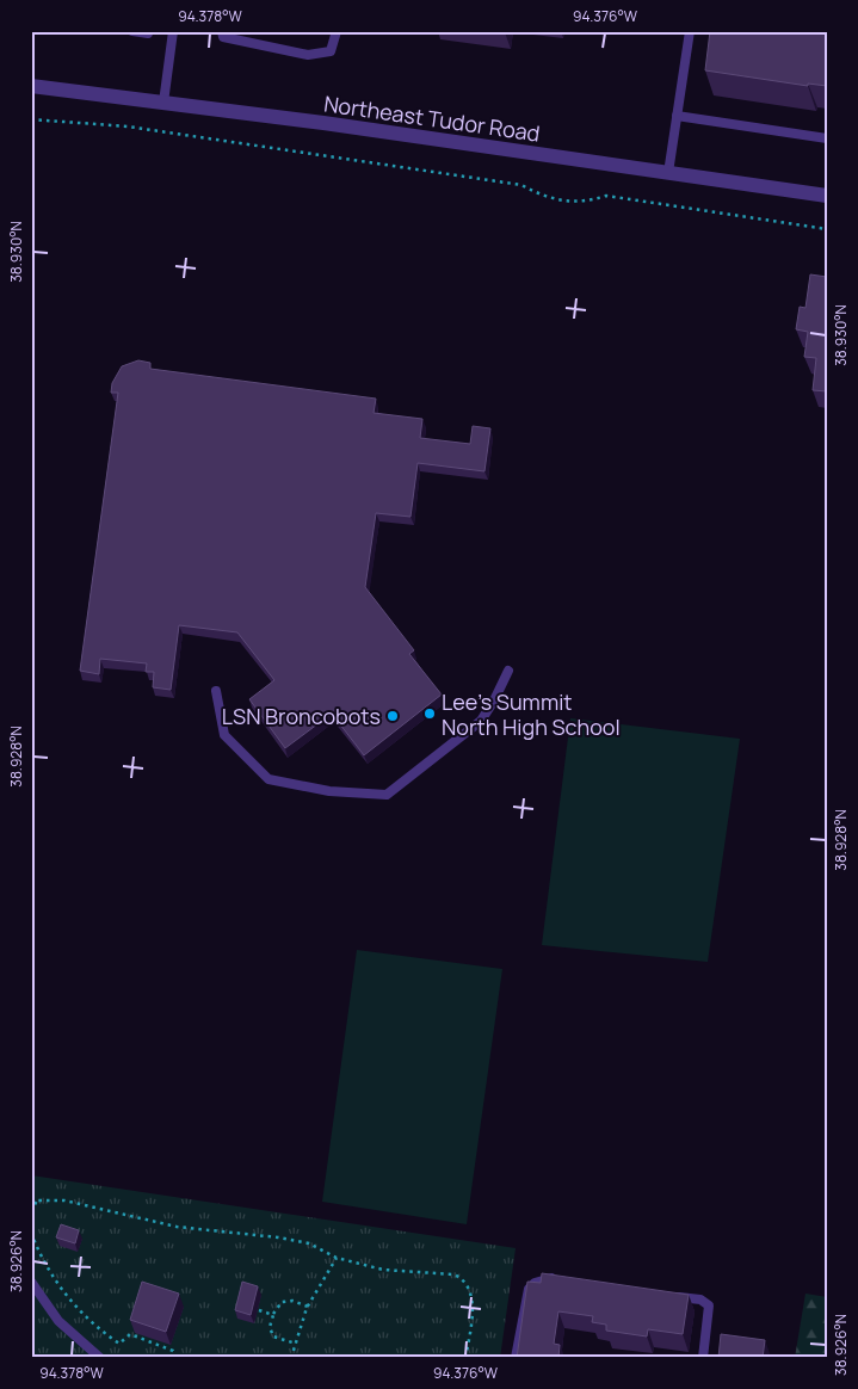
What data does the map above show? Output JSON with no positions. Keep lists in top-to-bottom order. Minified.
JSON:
{"streets":{"street":["Northeast Tudor Road"]},"places":["Lee's Summit North High School","LSN Broncobots"],"coordinates":["94.378°W","94.376°W","38.930°N","38.928°N","38.926°N"]}
